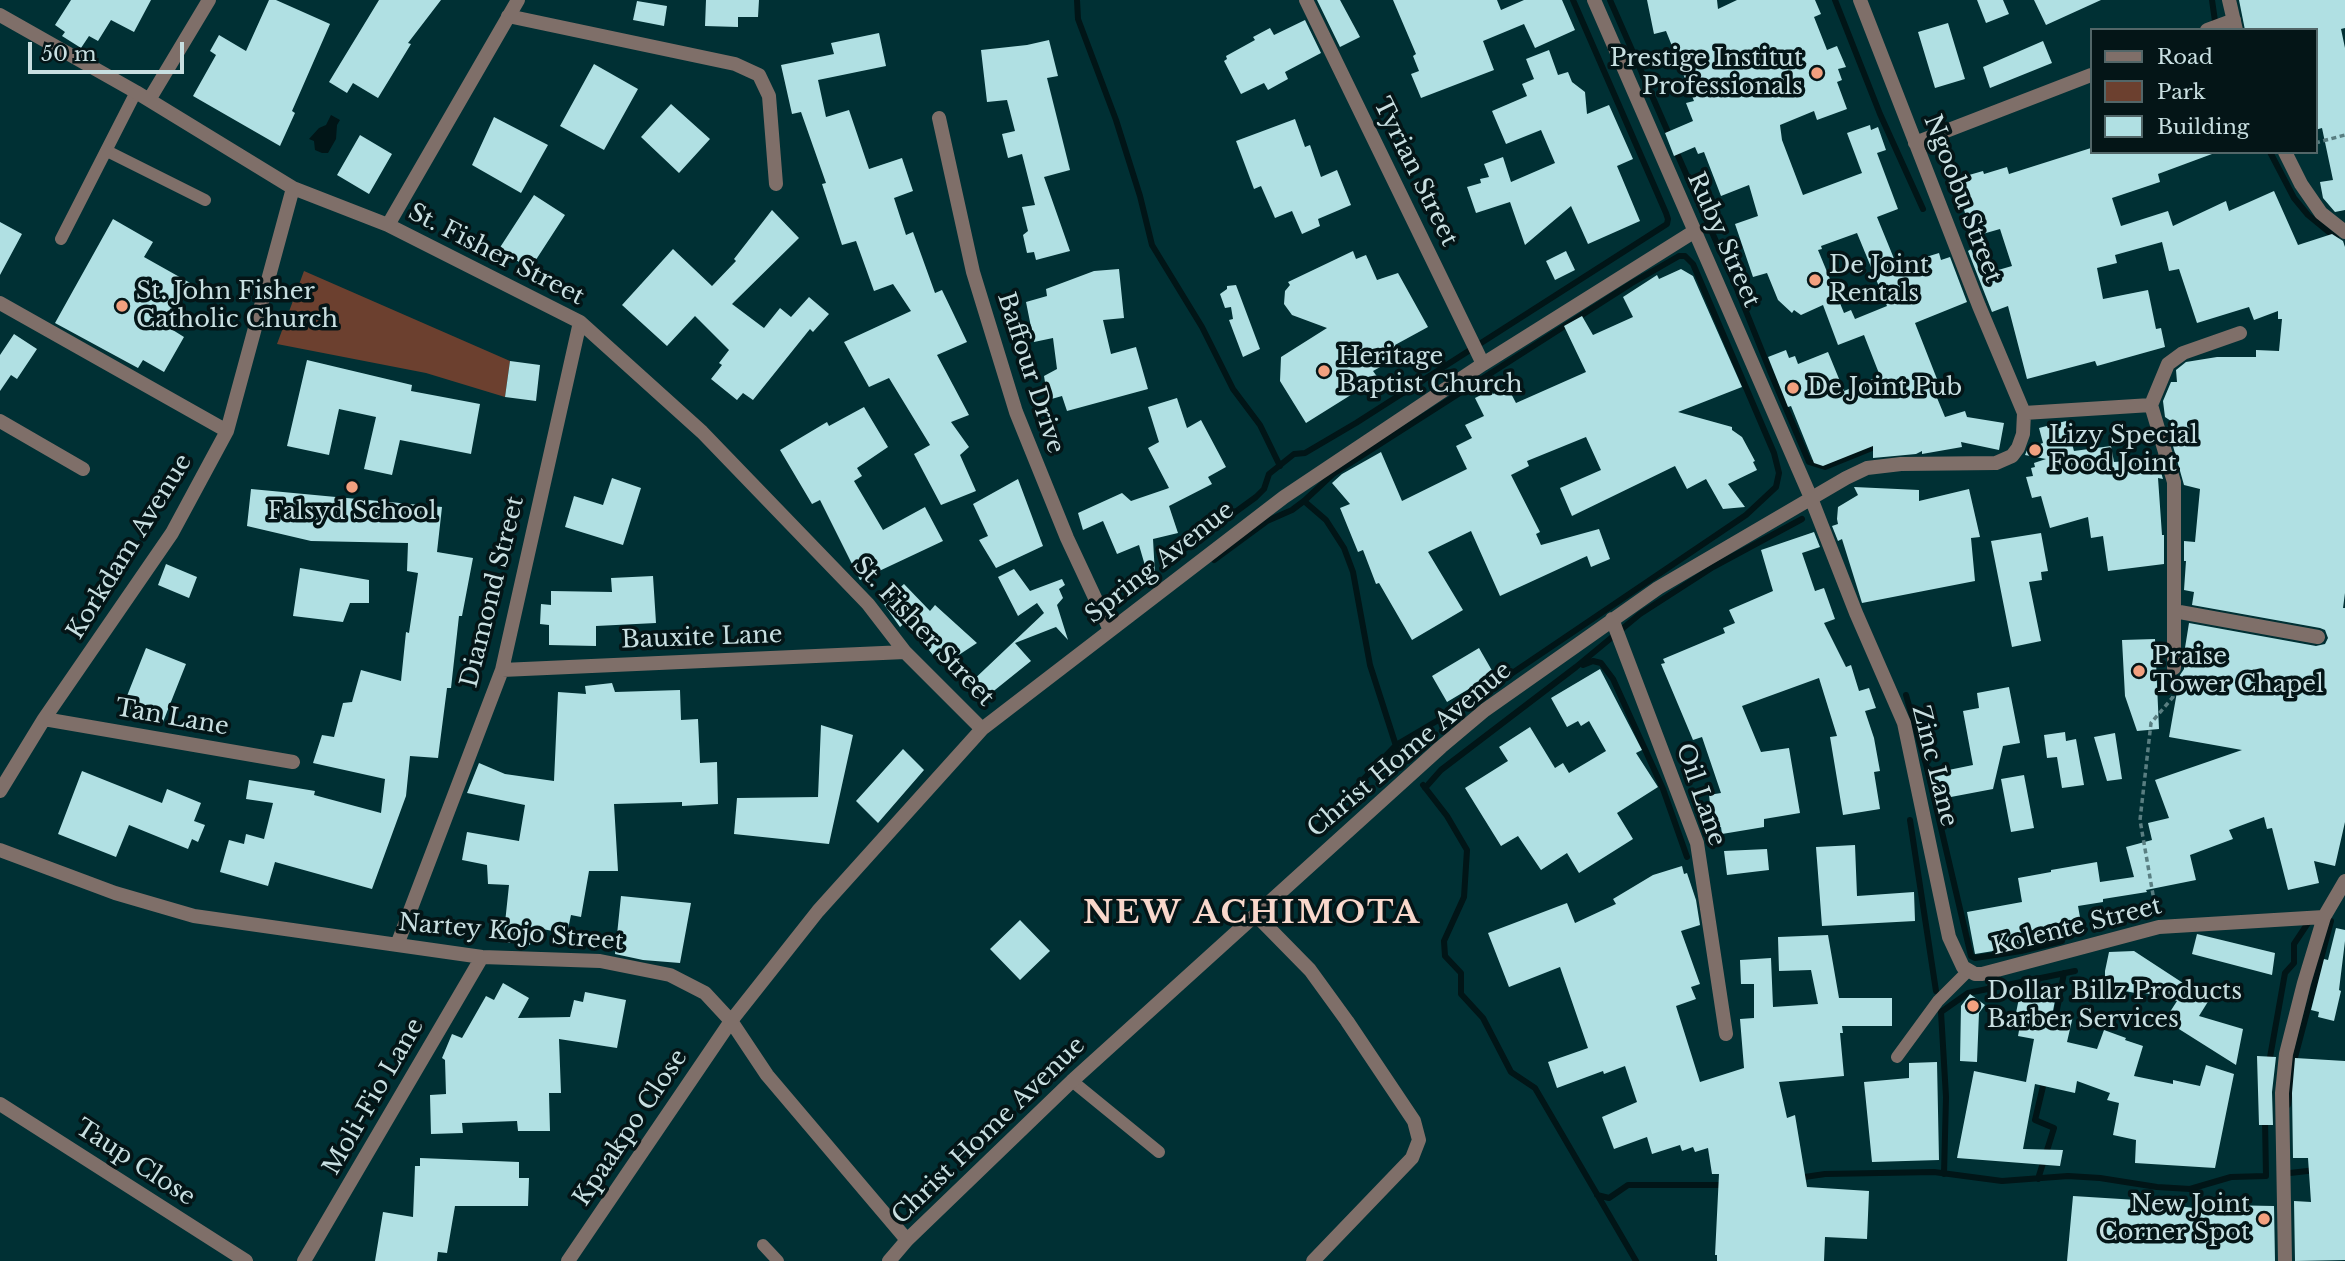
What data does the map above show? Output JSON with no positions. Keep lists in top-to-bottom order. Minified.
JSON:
{"streets":{"street":["Tyrian Street","Ngoobu Street","Ruby Street","St. Fisher Street","Baffour Drive","Korkdam Avenue","Spring Avenue","Diamond Street","Bauxite Lane","Tan Lane","Christ Home Avenue","Zinc Lane","Oil Lane","Kolente Street","Nartey Kojo Street","Moli-Fio Lane","Kpaakpo Close","Taup Close"]},"crossings":[["Tyrian Street","Spring Avenue"],["Ngoobu Street","Christ Home Avenue"],["Ruby Street","Spring Avenue"],["Ruby Street","Christ Home Avenue"],["Ruby Street","Zinc Lane"],["St. Fisher Street","Korkdam Avenue"],["St. Fisher Street","Spring Avenue"],["St. Fisher Street","Diamond Street"],["St. Fisher Street","Bauxite Lane"],["Baffour Drive","Spring Avenue"],["Korkdam Avenue","Tan Lane"],["Spring Avenue","Nartey Kojo Street"],["Spring Avenue","Kpaakpo Close"],["Diamond Street","Bauxite Lane"],["Diamond Street","Nartey Kojo Street"],["Christ Home Avenue","Zinc Lane"],["Christ Home Avenue","Oil Lane"],["Christ Home Avenue","Nartey Kojo Street"],["Zinc Lane","Kolente Street"],["Nartey Kojo Street","Moli-Fio Lane"],["Nartey Kojo Street","Kpaakpo Close"]],"districts":["NEW ACHIMOTA"],"places":["Prestige Institut Professionals","De Joint Rentals","St. John Fisher Catholic Church","Heritage Baptist Church","De Joint Pub","Lizy Special Food Joint","Falsyd School","Praise Tower Chapel","Dollar Billz Products Barber Services","New Joint Corner Spot"],"legend":["Road","Park","Building"],"scale_bar":"50 m"}
